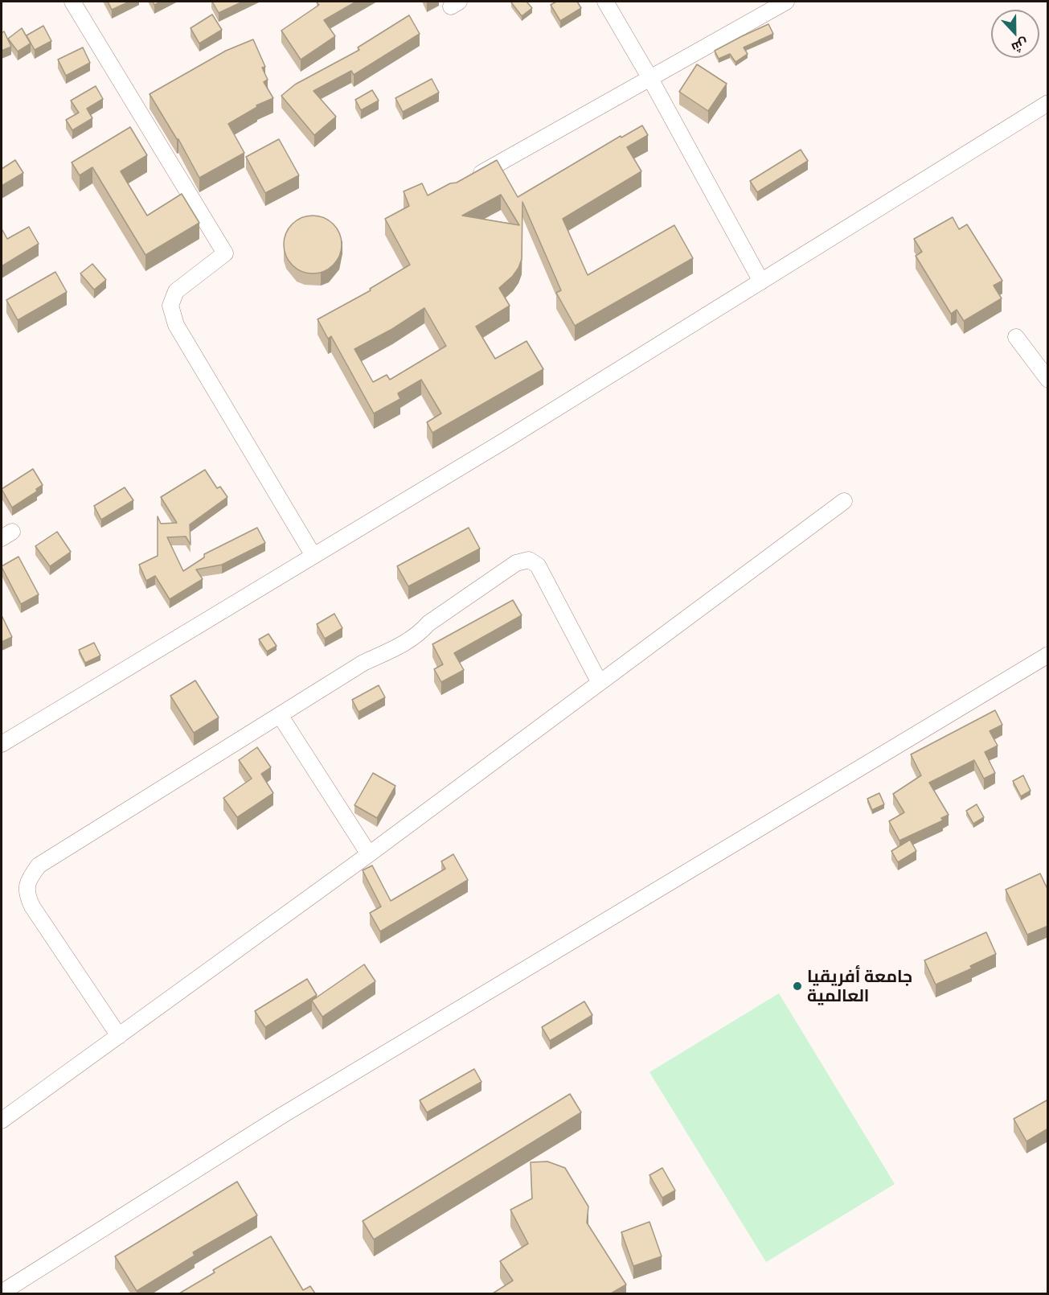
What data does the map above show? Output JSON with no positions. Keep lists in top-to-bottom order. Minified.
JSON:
{"places":["جامعة أفريقيا العالمية"],"north":"bottom"}
